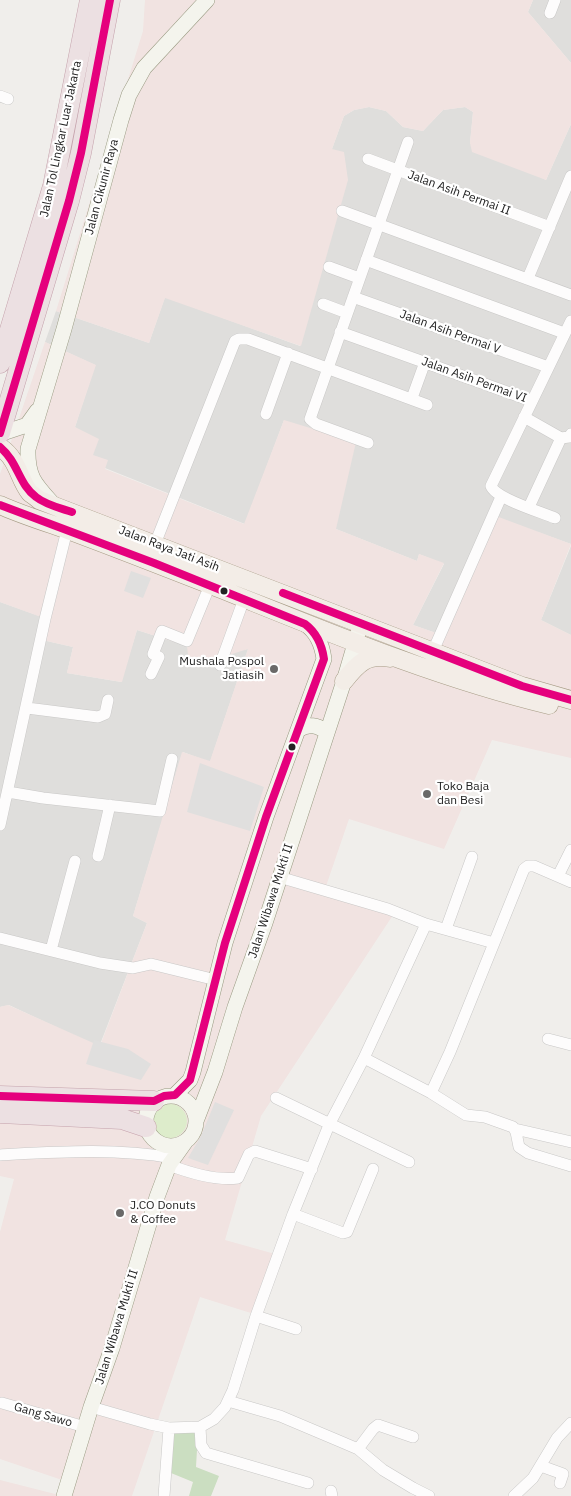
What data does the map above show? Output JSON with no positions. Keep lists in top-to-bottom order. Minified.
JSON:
{"streets":{"highway":["Jalan Tol Lingkar Luar Jakarta"],"main road":["Jalan Cikunir Raya","Jalan Raya Jati Asih","Jalan Wibawa Mukti II"],"street":["Jalan Asih Permai II","Jalan Asih Permai V","Jalan Asih Permai VI","Gang Sawo"]},"crossings":[["Jalan Raya Jati Asih","Jalan Wibawa Mukti II"],["Jalan Wibawa Mukti II","Gang Sawo"]],"places":["Mushala Pospol Jatiasih","Toko Baja dan Besi","J.CO Donuts & Coffee"]}
